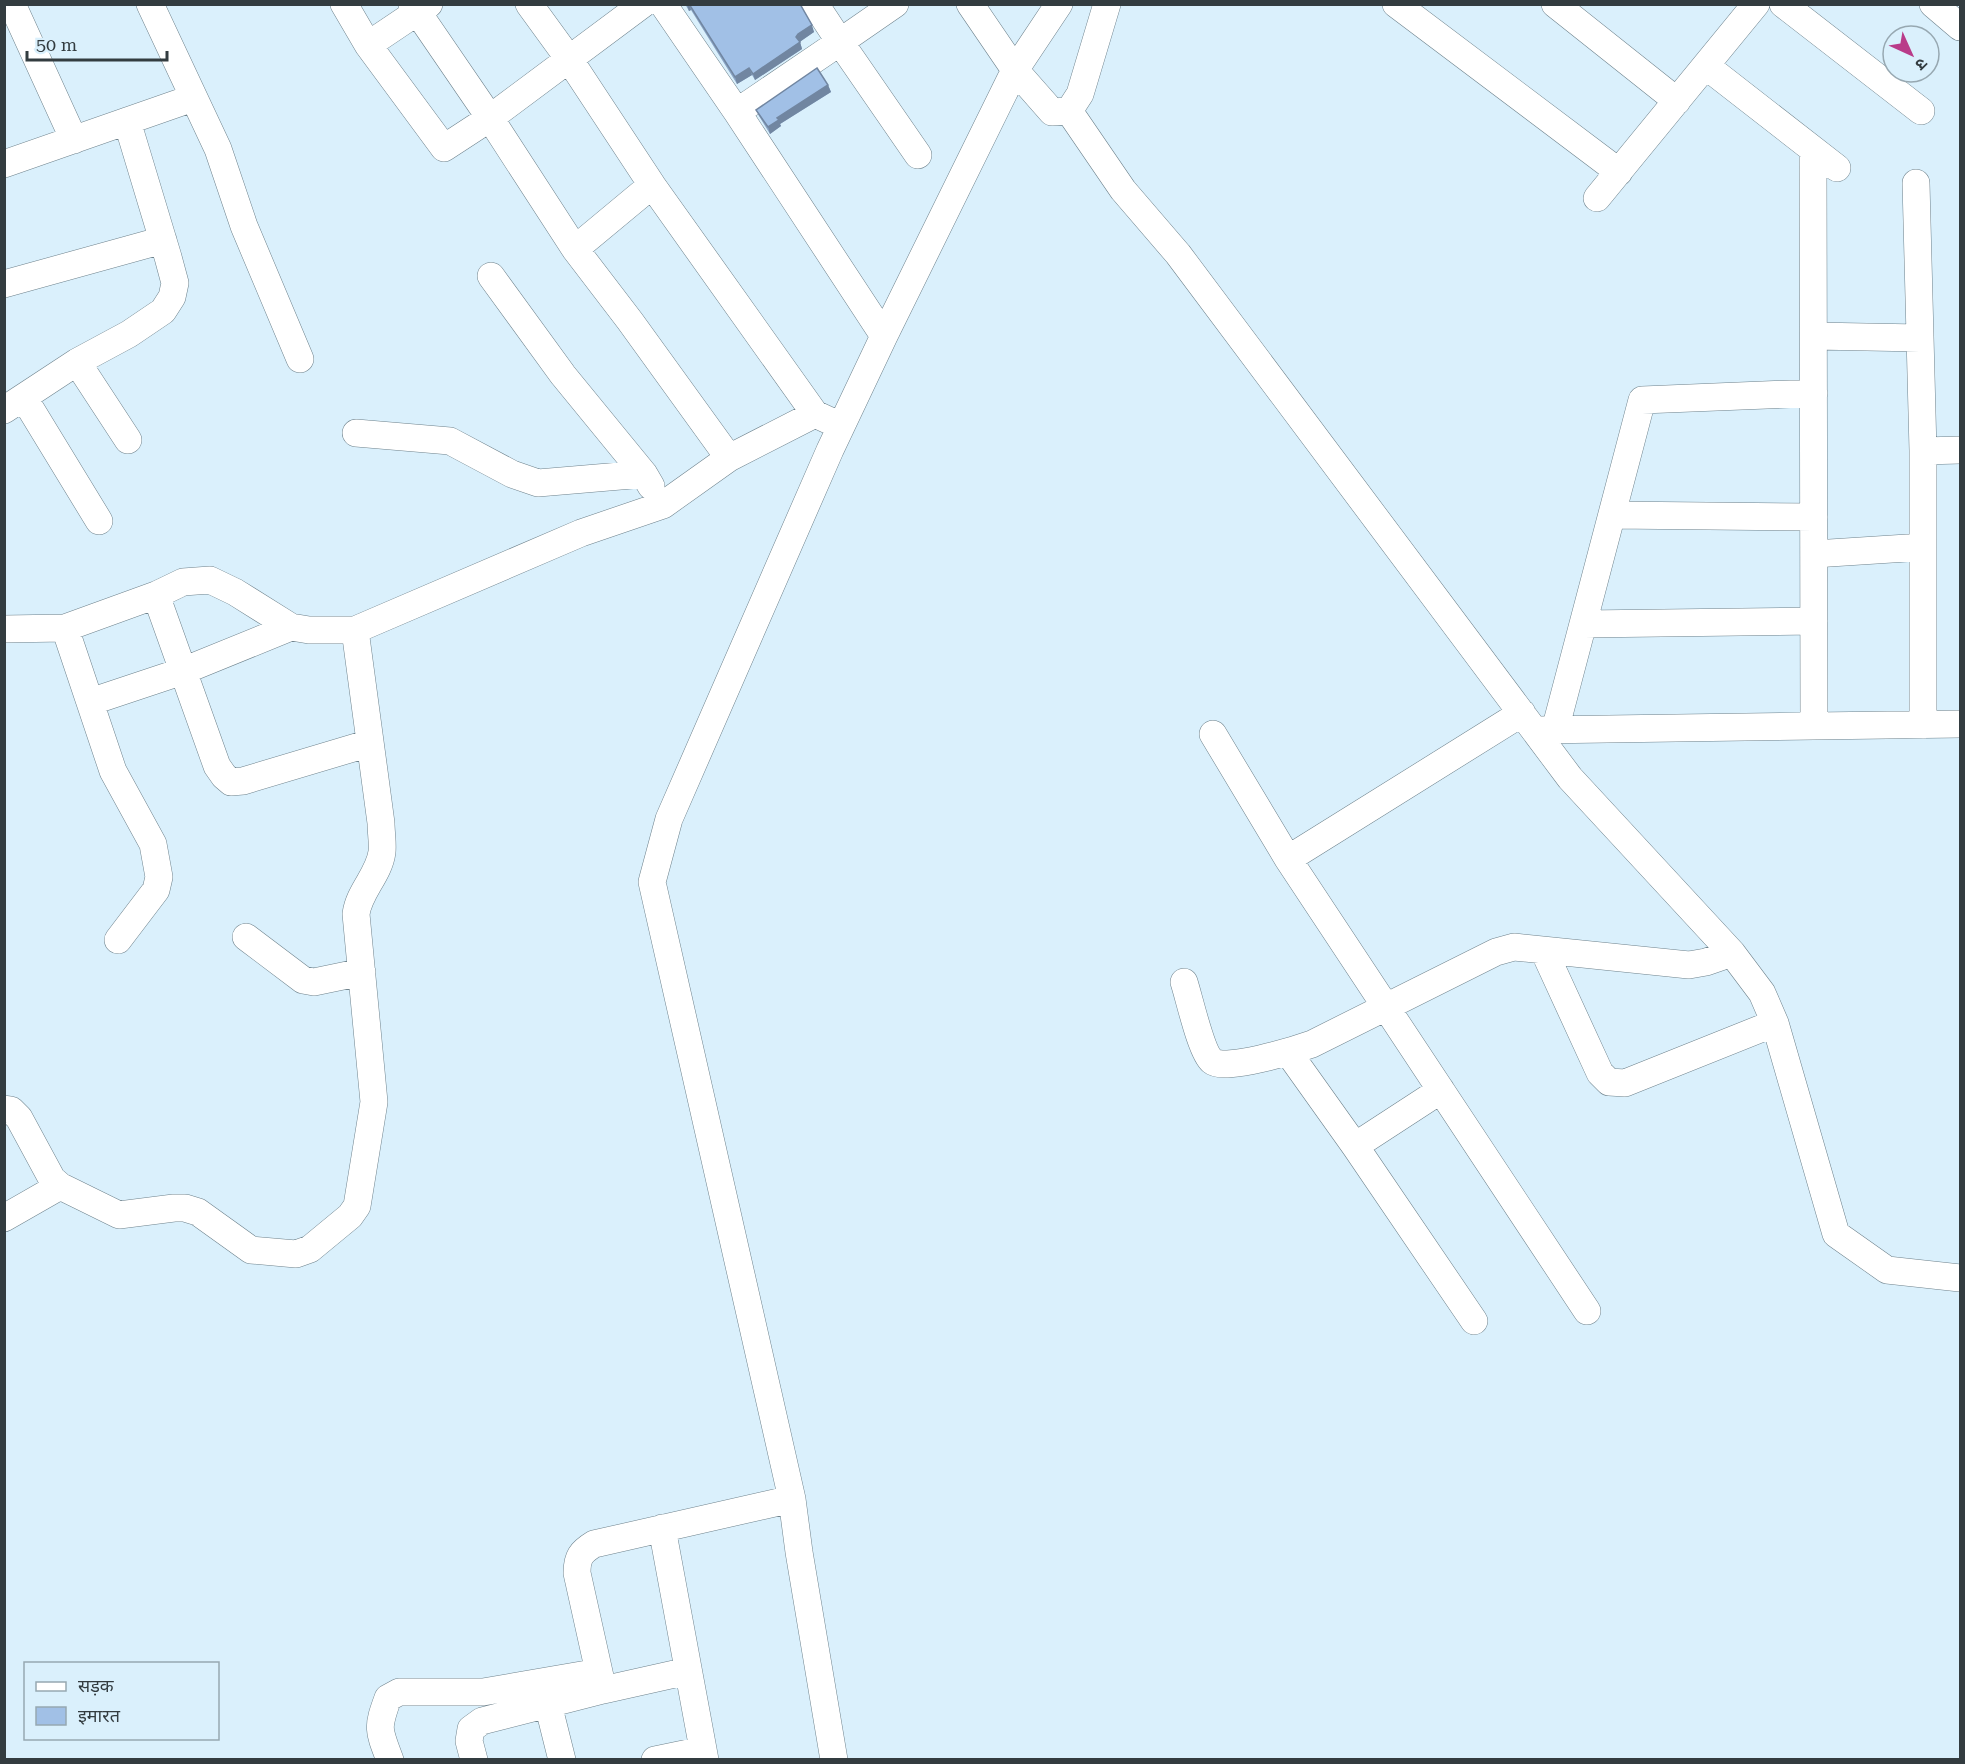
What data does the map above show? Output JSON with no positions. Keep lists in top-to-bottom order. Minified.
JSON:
{"legend":["सड़क","इमारत"],"scale_bar":"50 m","north":"bottom right"}
